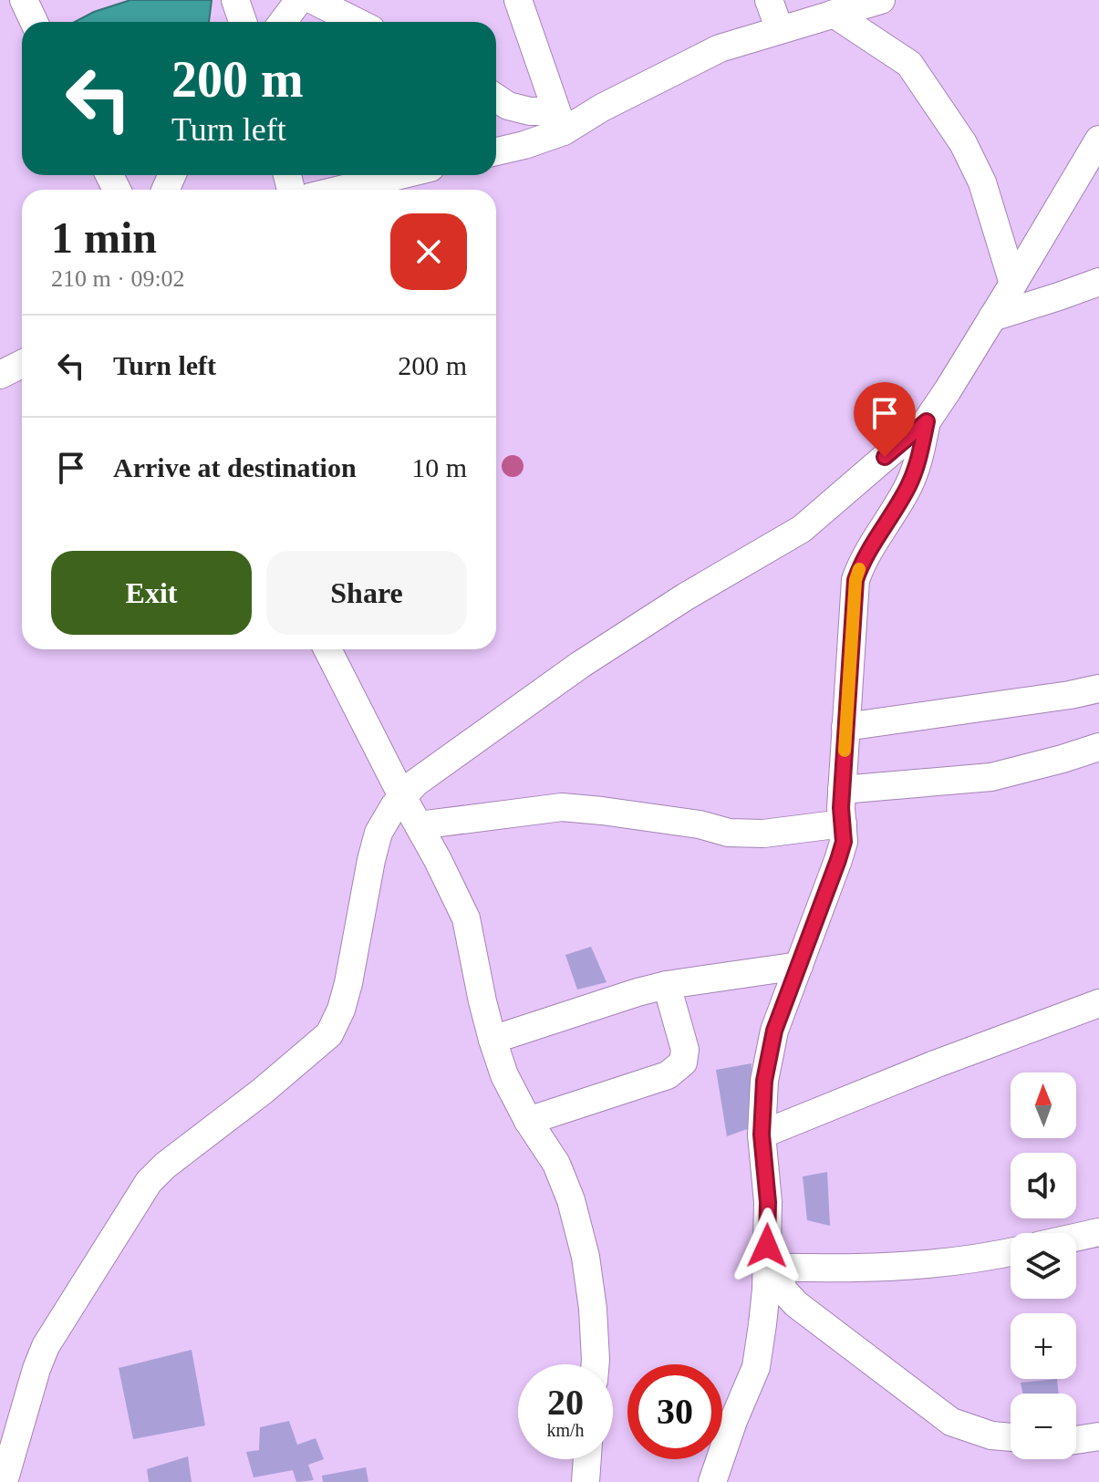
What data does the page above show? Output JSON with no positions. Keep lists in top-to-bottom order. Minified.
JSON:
{"north":"top","page":{"turn":["200 m","Turn left"],"heading":["1 min","210 m · 09:02"],"list":[{"name":"Turn left","value":"200 m"},{"name":"Arrive at destination","value":"10 m"}],"buttons":["Exit","Share"],"map_buttons":["+","−"],"speed":"20 km/h","limit":"30"}}
